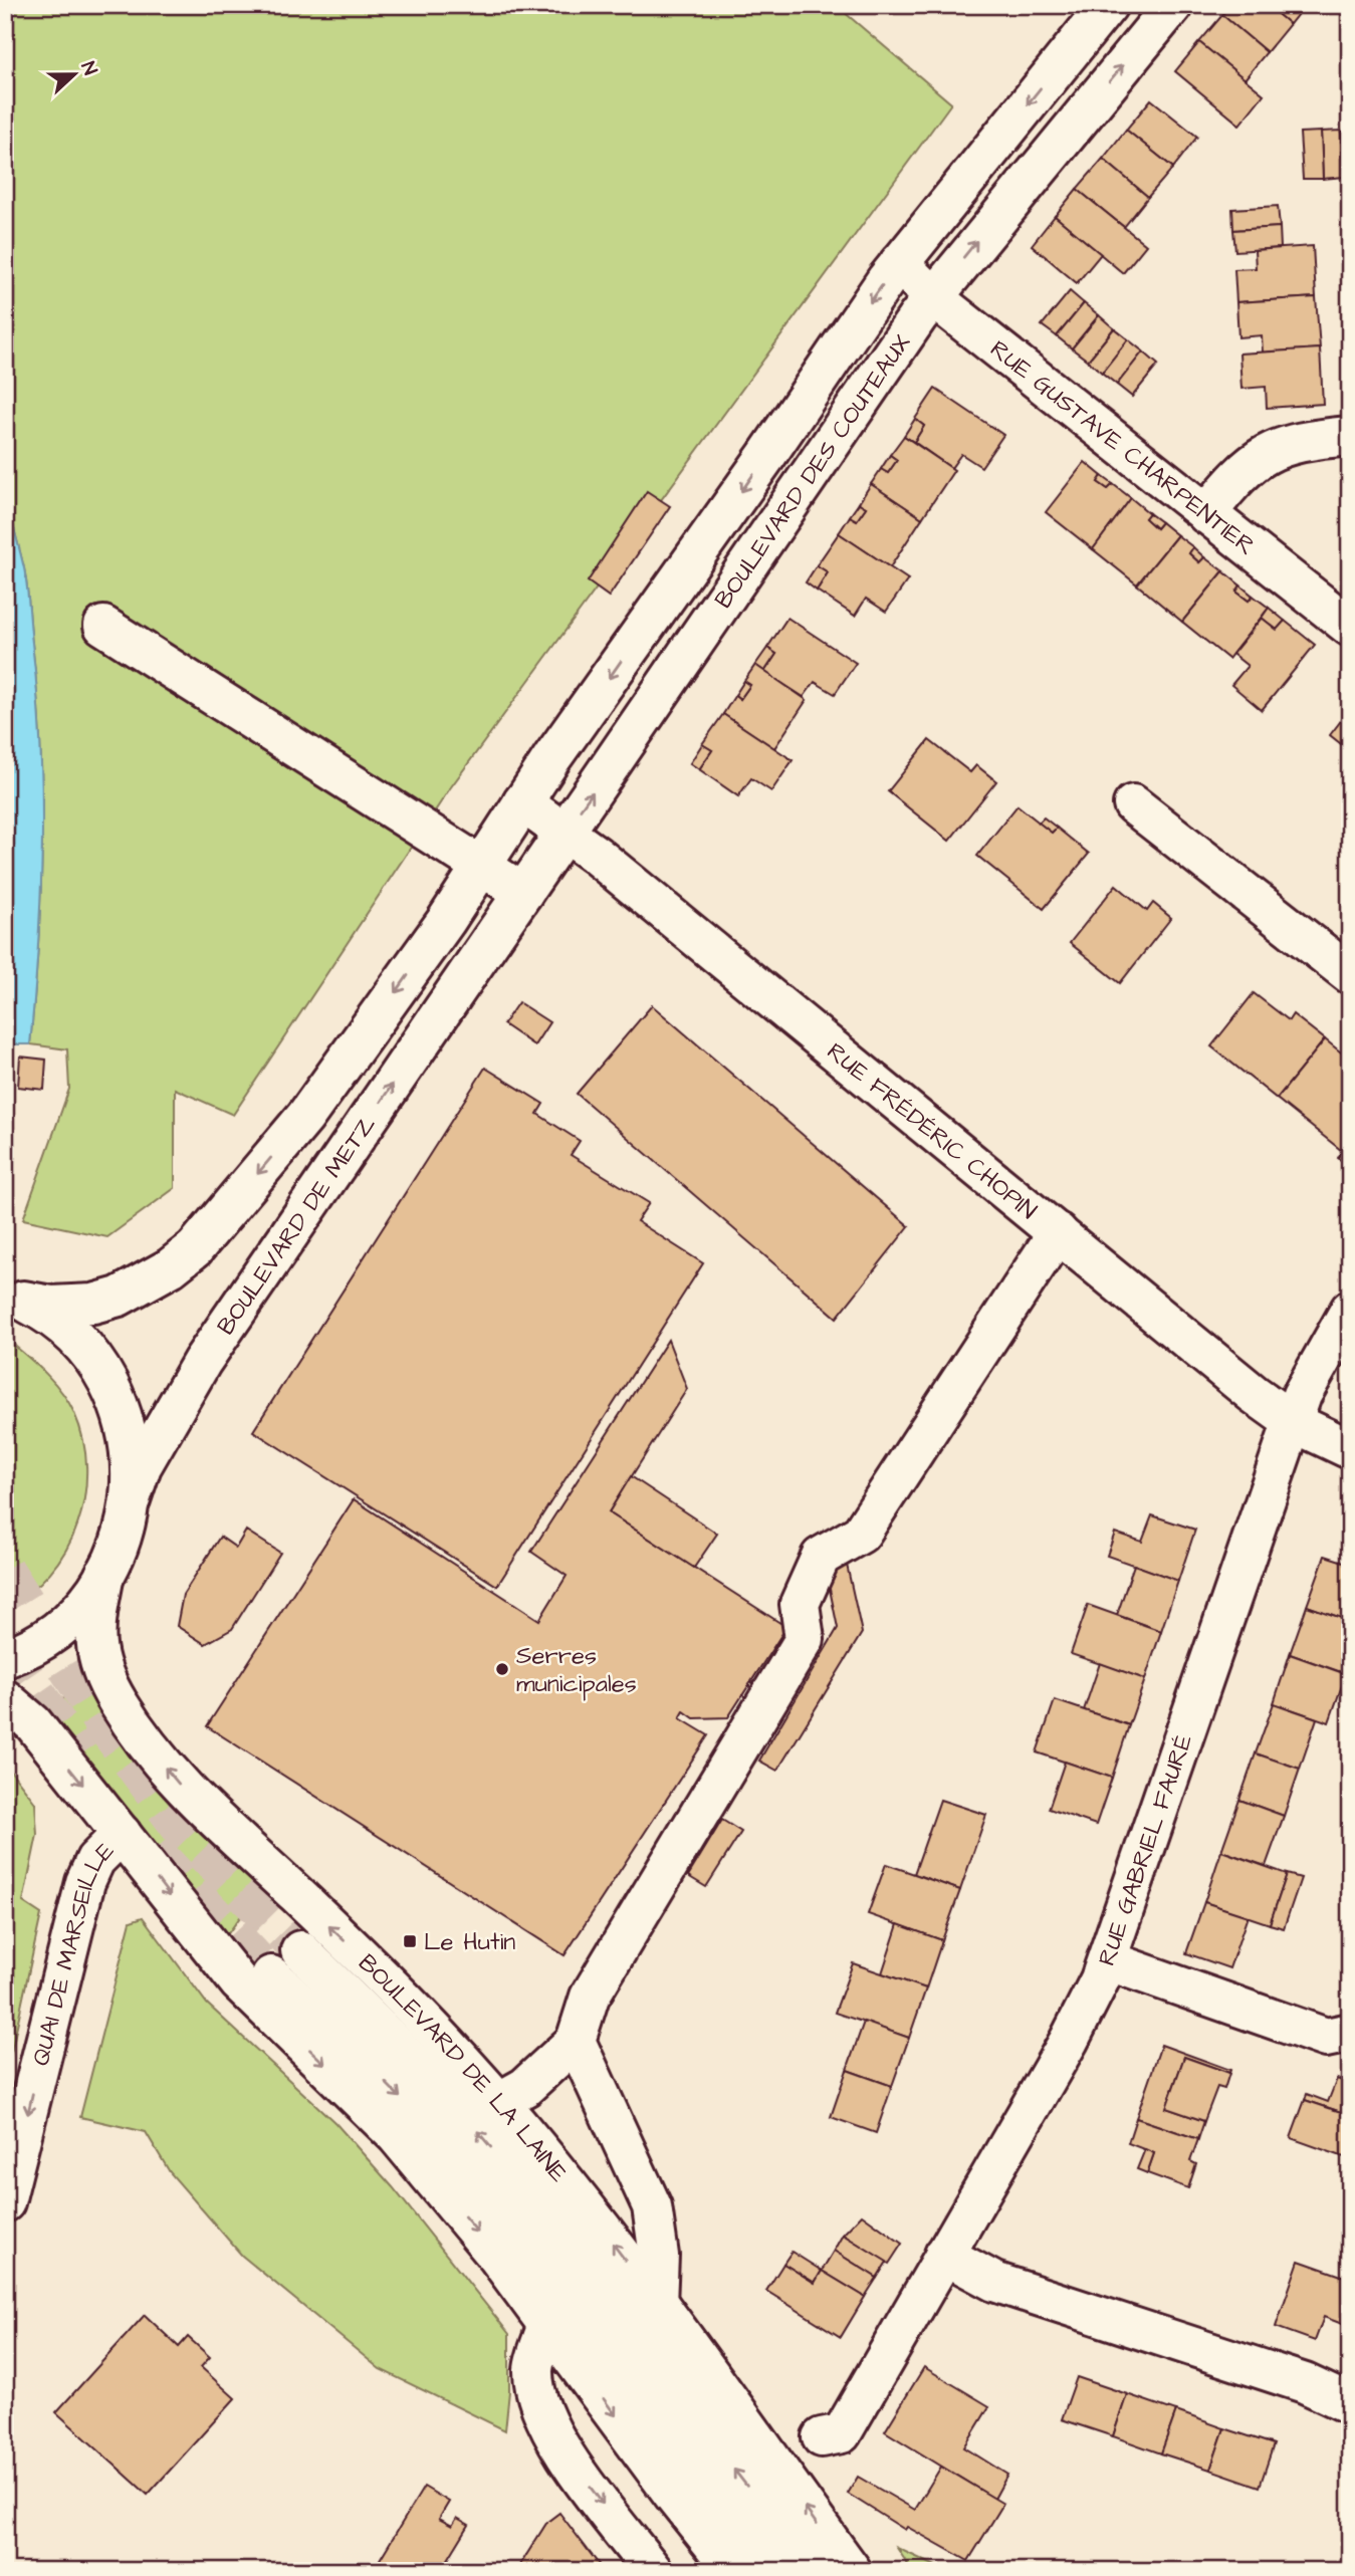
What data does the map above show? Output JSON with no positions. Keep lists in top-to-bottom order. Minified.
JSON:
{"streets":{"main road":["RUE GUSTAVE CHARPENTIER","BOULEVARD DES COUTEAUX","RUE FRÉDÉRIC CHOPIN","BOULEVARD DE METZ","RUE GABRIEL FAURÉ","QUAI DE MARSEILLE","BOULEVARD DE LA LAINE"]},"crossings":[["RUE GUSTAVE CHARPENTIER","BOULEVARD DES COUTEAUX"],["BOULEVARD DES COUTEAUX","RUE FRÉDÉRIC CHOPIN"],["BOULEVARD DES COUTEAUX","BOULEVARD DE METZ"],["RUE FRÉDÉRIC CHOPIN","RUE GABRIEL FAURÉ"]],"one_way":["QUAI DE MARSEILLE"],"places":{"other":["Serres municipales"],"transit":["Le Hutin"]},"north":"right"}
